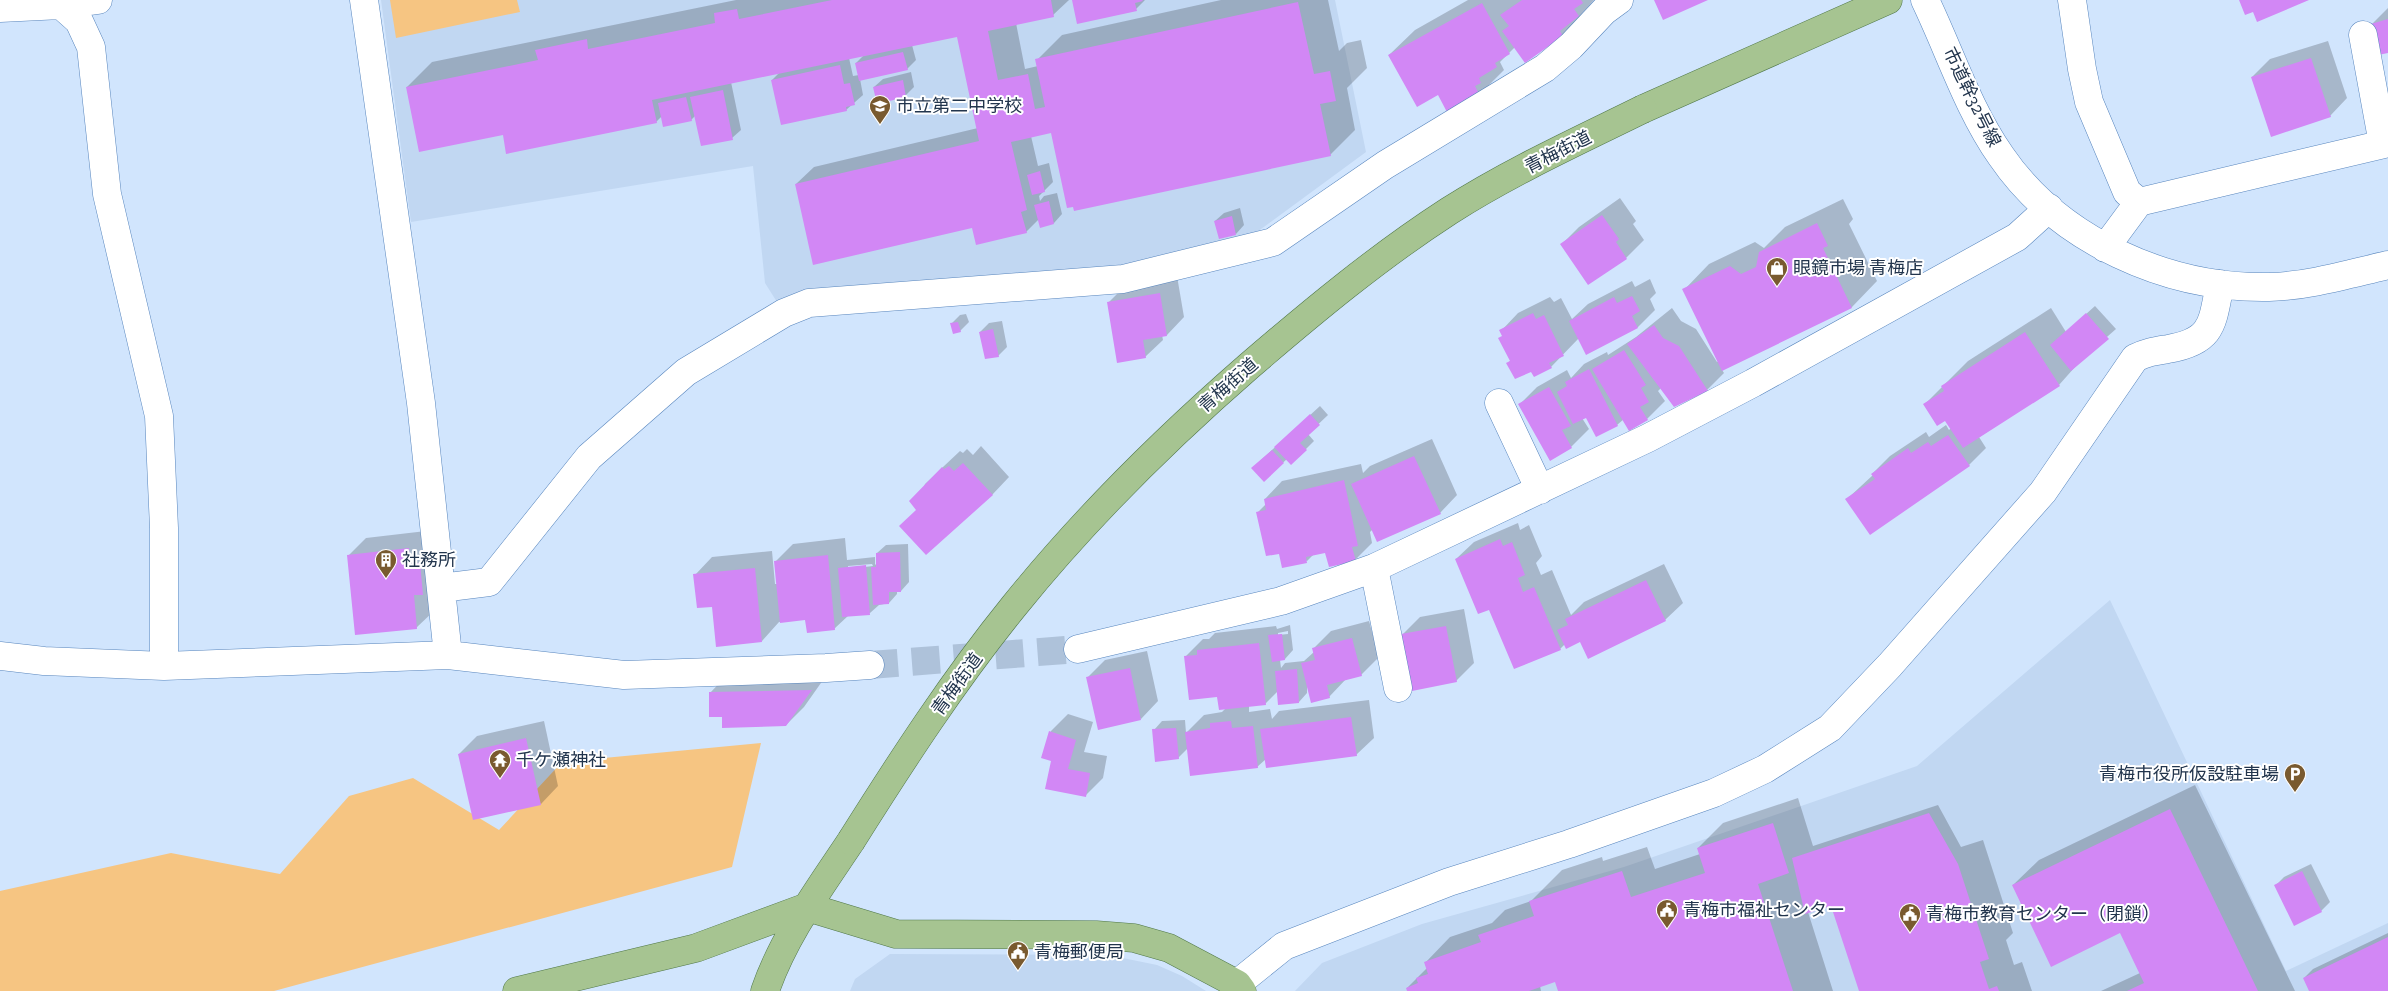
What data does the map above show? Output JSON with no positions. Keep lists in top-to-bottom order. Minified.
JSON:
{"streets":{"main road":["青梅街道"],"street":["市道幹32号線"]},"places":{"school or university":["市立第二中学校"],"shop":["眼鏡市場 青梅店"],"building":["社務所"],"temple":["千ケ瀬神社"],"parking":["青梅市役所仮設駐車場"],"public building":["青梅市福祉センター","青梅市教育センター（閉鎖）","青梅郵便局"]}}
